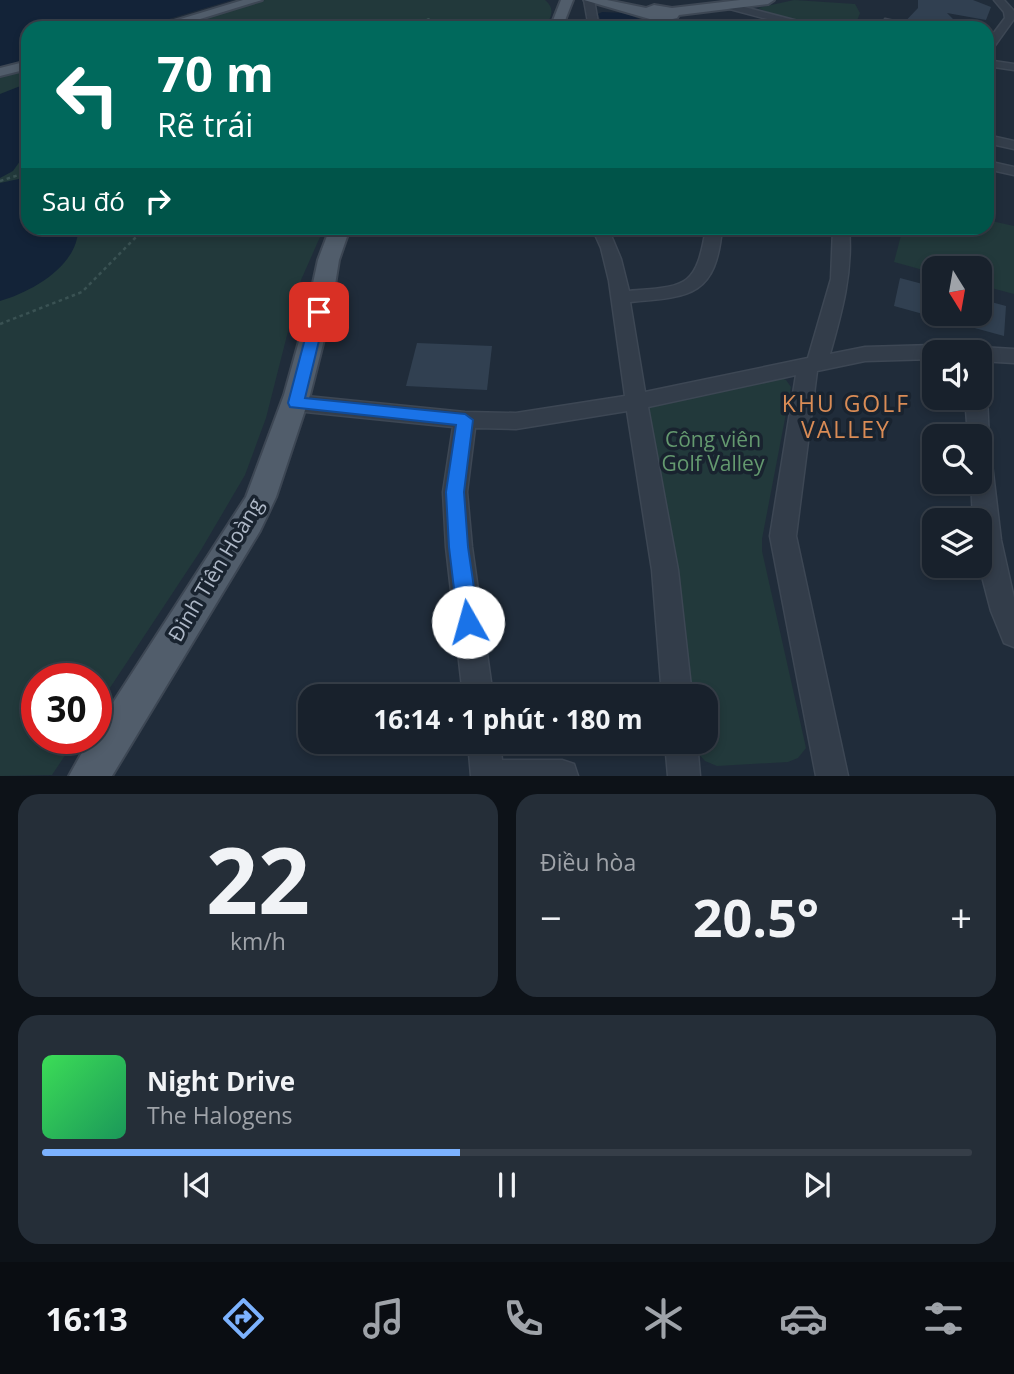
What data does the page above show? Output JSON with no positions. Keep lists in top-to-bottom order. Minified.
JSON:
{"streets":{"main road":["Đinh Tiên Hoàng"]},"districts":["KHU GOLF VALLEY"],"parks":["Công viên Golf Valley"],"north":"bottom","page":{"turn":["70 m","Rẽ trái"],"then":"Sau đó","limit":"30","trip":"16:14 · 1 phút · 180 m","tile":[["22","km/h"],"Điều hòa"],"heat":["−","20.5°","+"],"song":["Night Drive","The Halogens"],"tabs":"16:13"}}
